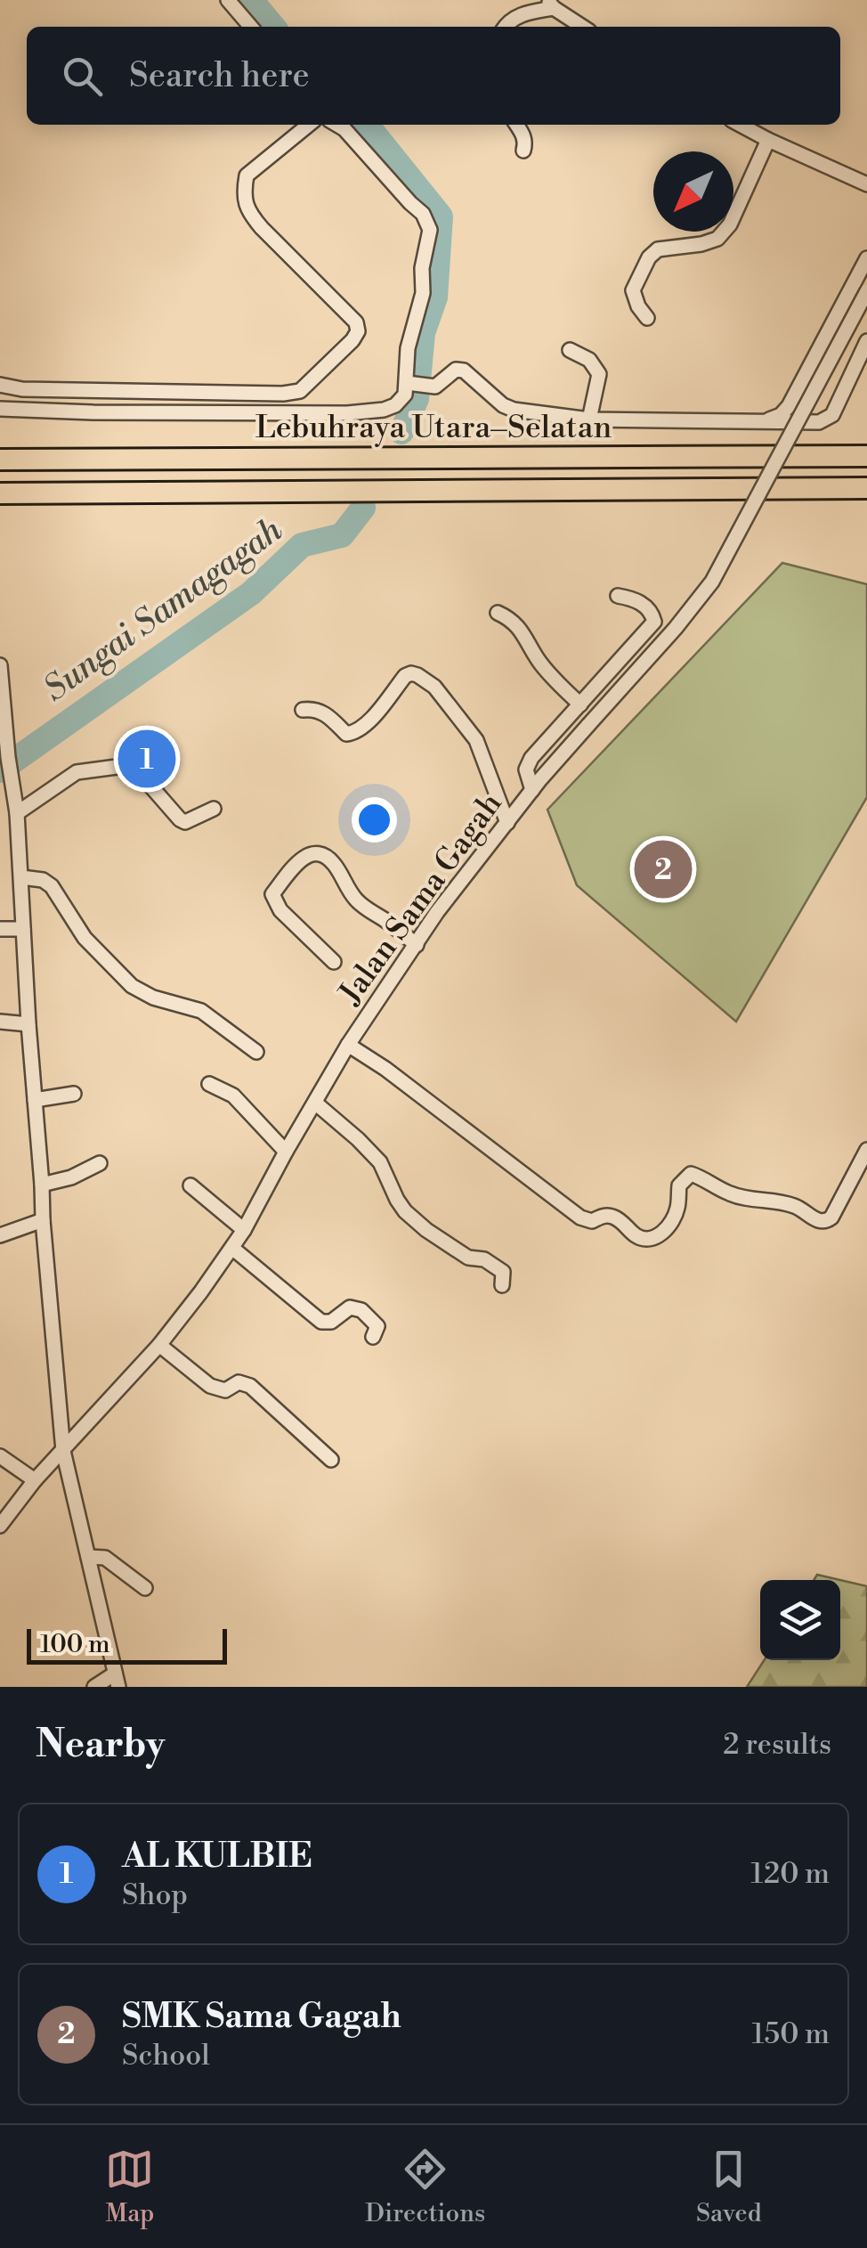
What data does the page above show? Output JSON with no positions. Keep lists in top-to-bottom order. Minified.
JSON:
{"streets":{"highway":["Lebuhraya Utara–Selatan"],"street":["Jalan Sama Gagah"]},"water":["Sungai Samagagah"],"scale_bar":"100 m","north":"bottom left","page":{"search":"Search here","pins":["1","2"],"scale":"100 m","heading":["Nearby","2 results"],"list":[{"mark":"1","name":"AL KULBIE","note":"Shop","value":"120 m"},{"mark":"2","name":"SMK Sama Gagah","note":"School","value":"150 m"}],"nav":["Map","Directions","Saved"]}}
